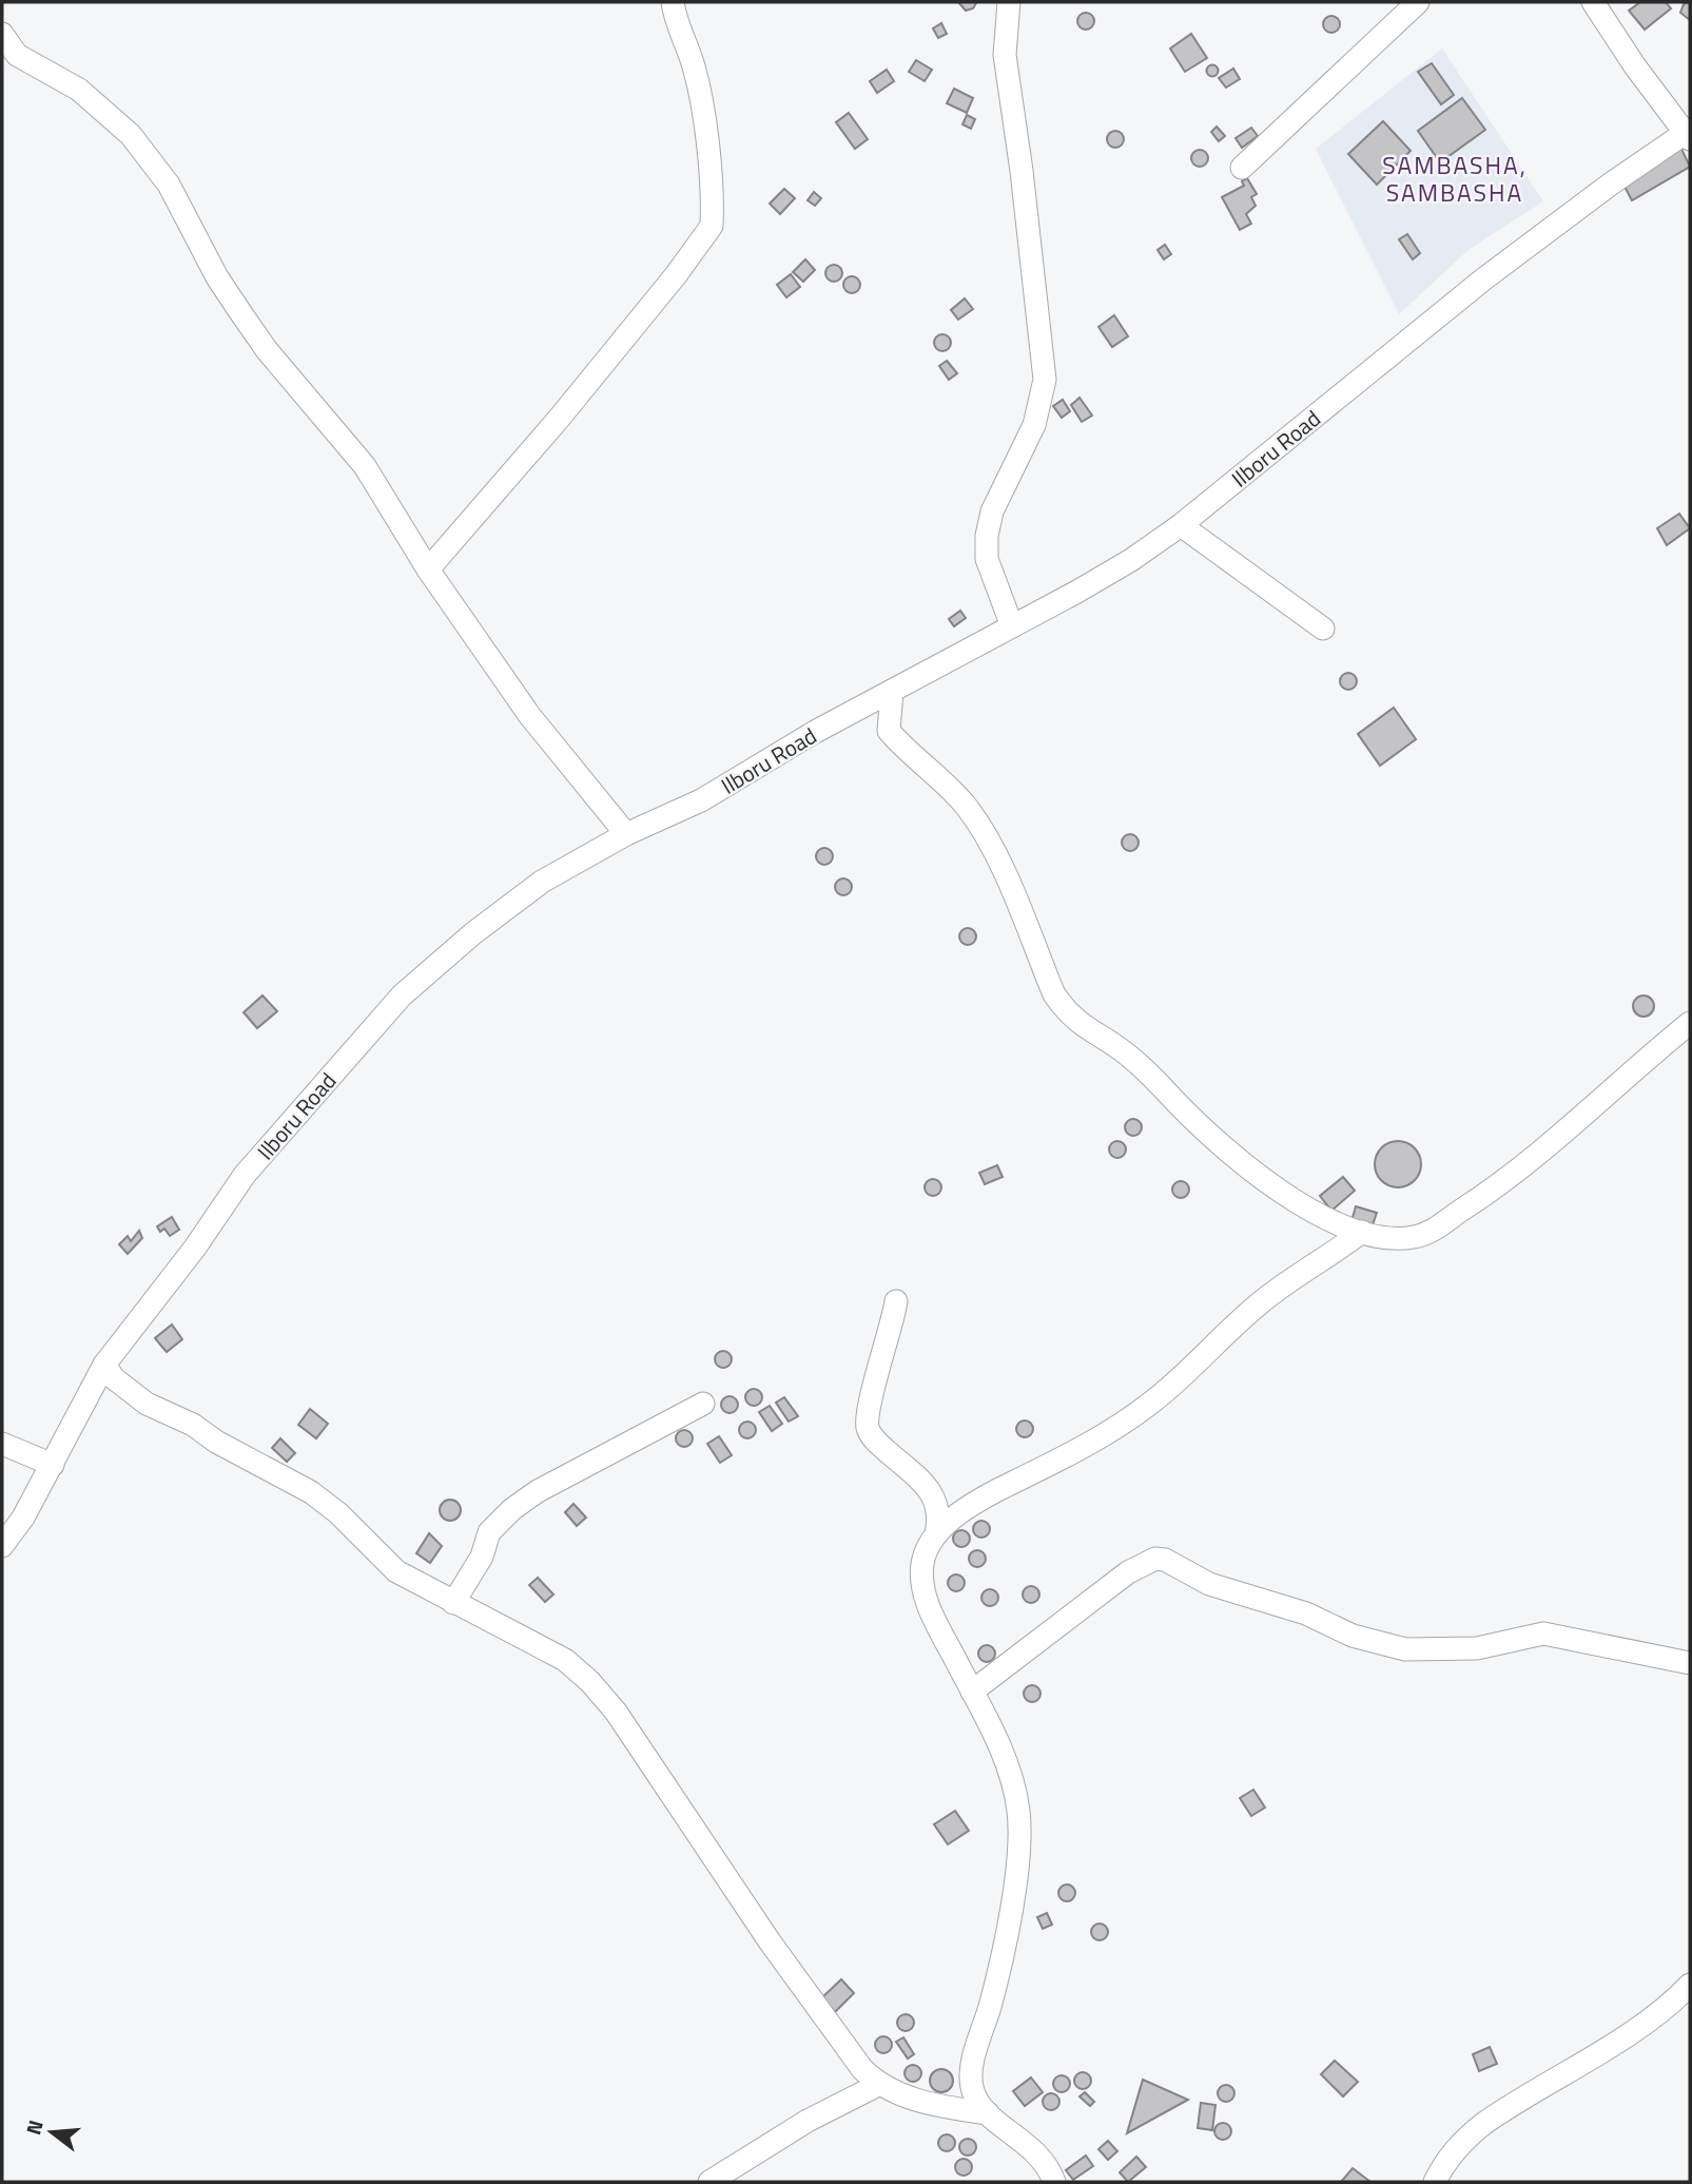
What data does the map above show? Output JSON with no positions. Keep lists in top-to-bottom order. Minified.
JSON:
{"streets":{"street":["Ilboru Road"]},"districts":["SAMBASHA, SAMBASHA"],"north":"left"}
